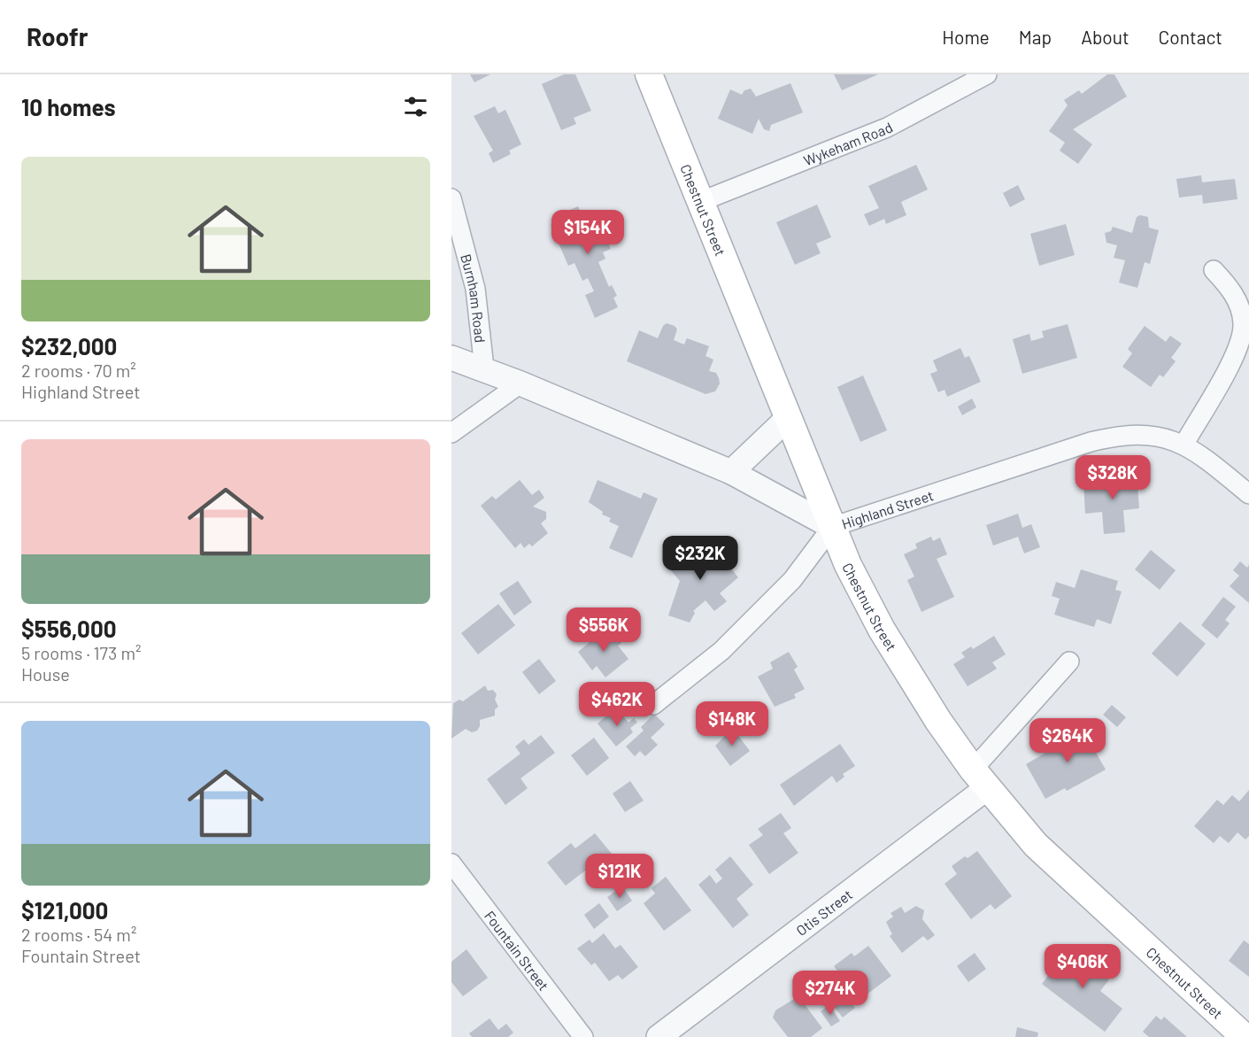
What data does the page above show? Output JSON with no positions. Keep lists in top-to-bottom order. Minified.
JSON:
{"streets":{"main road":["Chestnut Street"],"street":["Wykeham Road","Burnham Road","Highland Street","Otis Street","Fountain Street"]},"crossings":[["Wykeham Road","Chestnut Street"],["Chestnut Street","Highland Street"],["Chestnut Street","Otis Street"],["Burnham Road","Highland Street"]],"page":{"header":"Roofr","nav":["Home","Map","About","Contact"],"heading":"10 homes","list":[{"name":"$232,000","note":"2 rooms · 70 m² · Highland Street"},{"name":"$556,000","note":"5 rooms · 173 m² · House"},{"name":"$121,000","note":"2 rooms · 54 m² · Fountain Street"}],"price":["$154K","$328K","$232K","$556K","$462K","$148K","$264K","$121K","$406K","$274K"]}}
